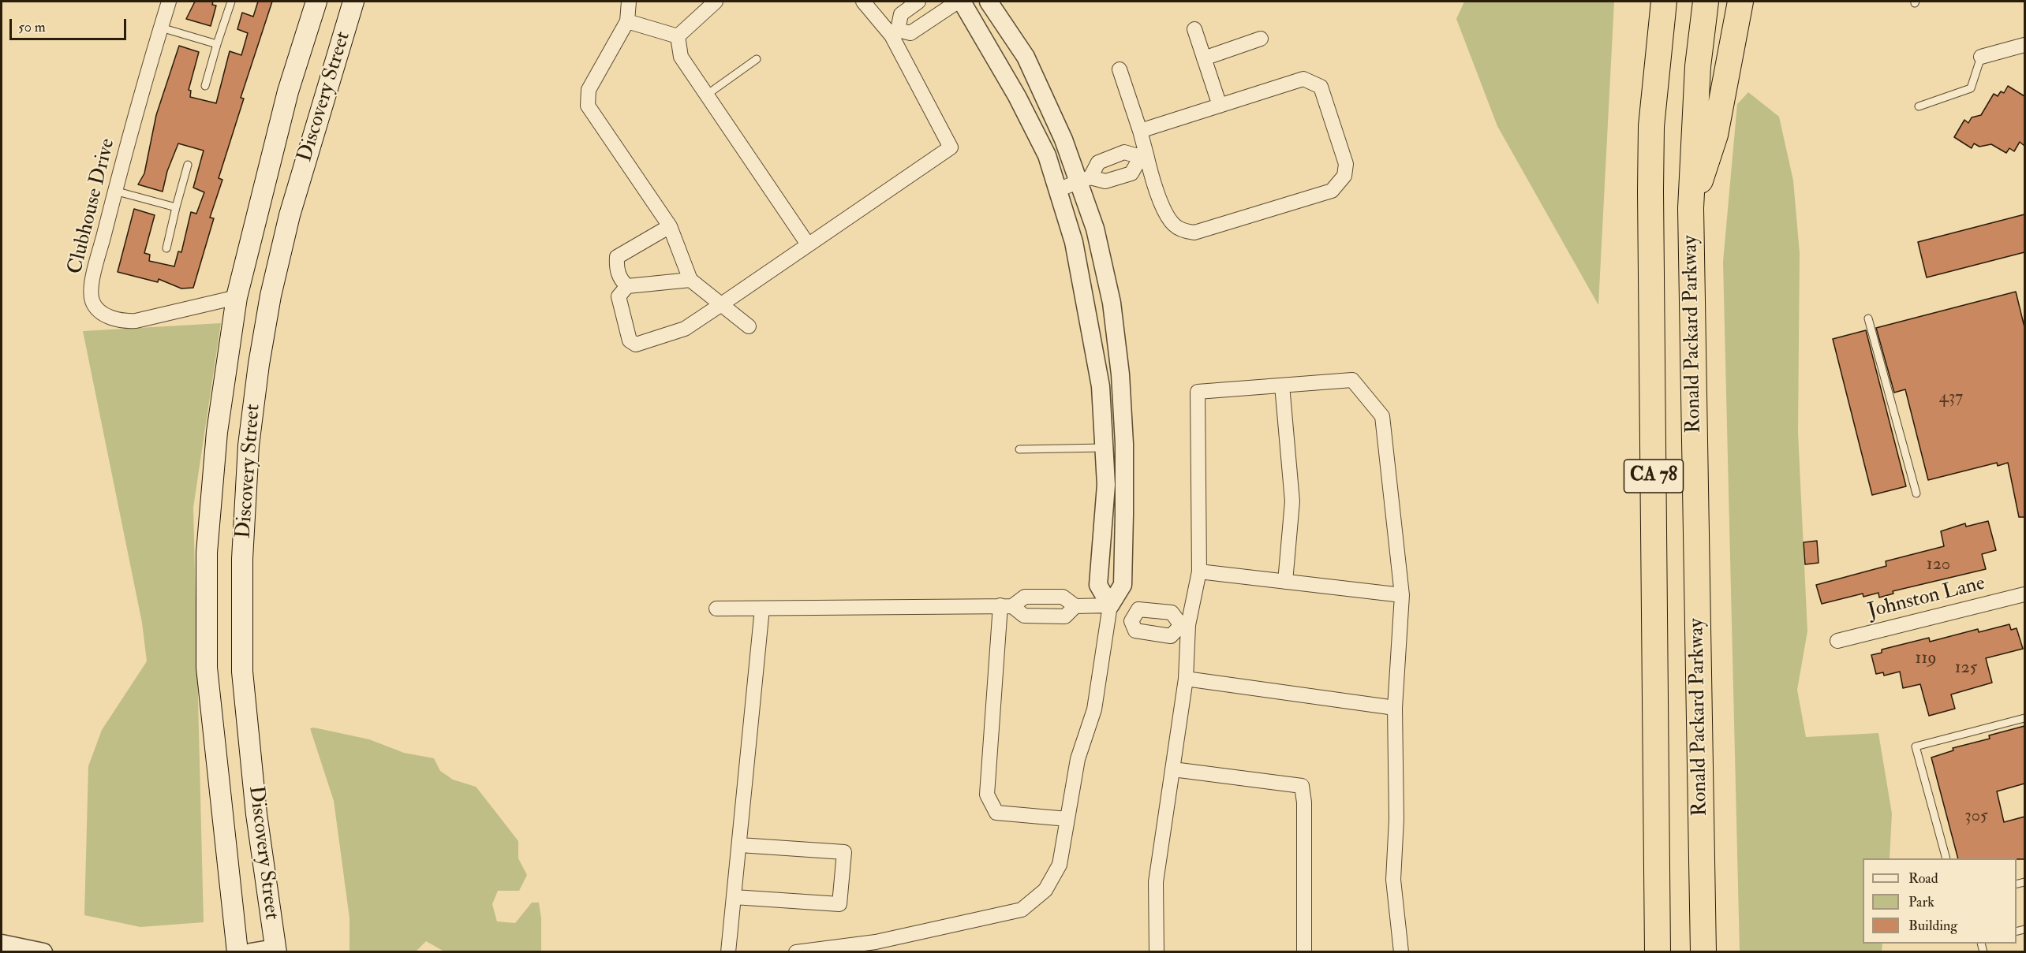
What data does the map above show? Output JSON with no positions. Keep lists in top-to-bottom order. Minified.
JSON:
{"streets":{"highway":["Ronald Packard Parkway","CA 78"],"main road":["Discovery Street"],"street":["Clubhouse Drive","Johnston Lane"]},"crossings":[["Discovery Street","Clubhouse Drive"]],"house_numbers":["437","120","119","125","305"],"legend":["Road","Park","Building"],"scale_bar":"50 m"}
